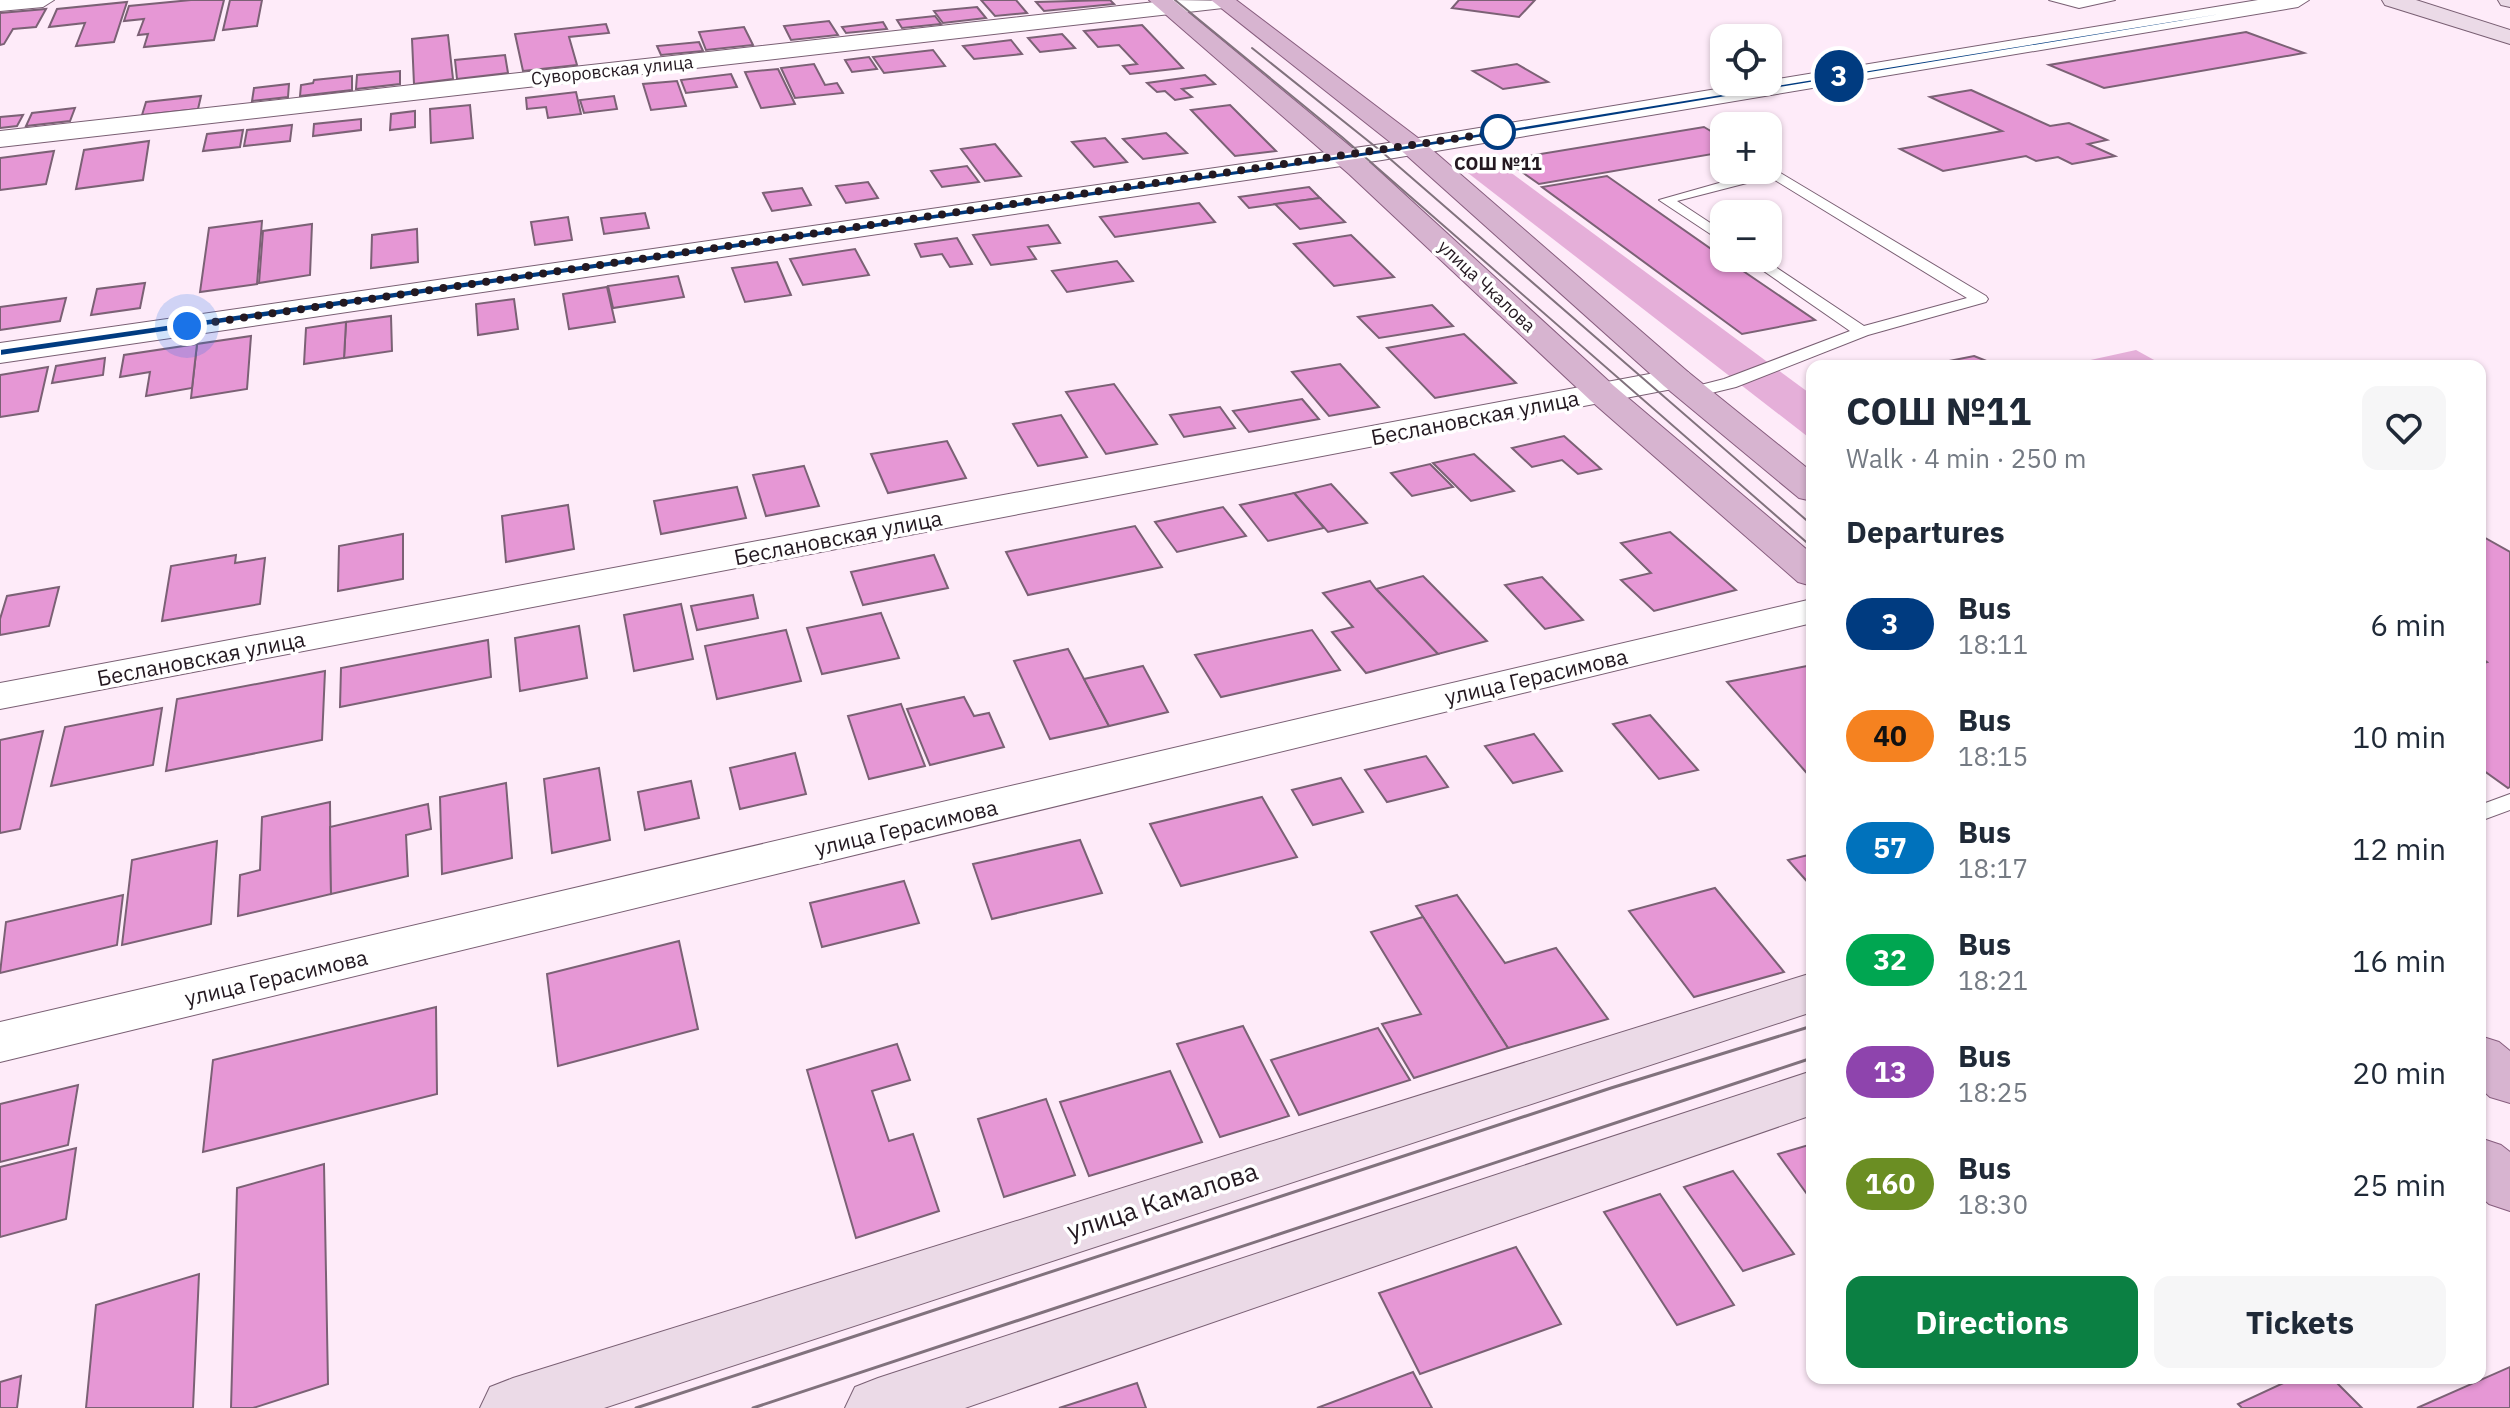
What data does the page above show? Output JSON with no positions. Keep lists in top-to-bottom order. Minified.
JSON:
{"streets":{"main road":["улица Чкалова"],"street":["Суворовская улица","Беслановская улица","улица Герасимова","улица Камалова"]},"crossings":[["Суворовская улица","улица Чкалова"],["улица Чкалова","Беслановская улица"]],"places":["СОШ №11"],"lines":["bus line 3"],"page":{"on_map":"3","map_buttons":["+","−"],"heading":[["СОШ №11","Walk · 4 min · 250 m"],"Departures"],"list":[{"mark":"3","name":"Bus","note":"18:11","value":"6 min"},{"mark":"40","name":"Bus","note":"18:15","value":"10 min"},{"mark":"57","name":"Bus","note":"18:17","value":"12 min"},{"mark":"32","name":"Bus","note":"18:21","value":"16 min"},{"mark":"13","name":"Bus","note":"18:25","value":"20 min"},{"mark":"160","name":"Bus","note":"18:30","value":"25 min"}],"buttons":["Directions","Tickets"]}}
